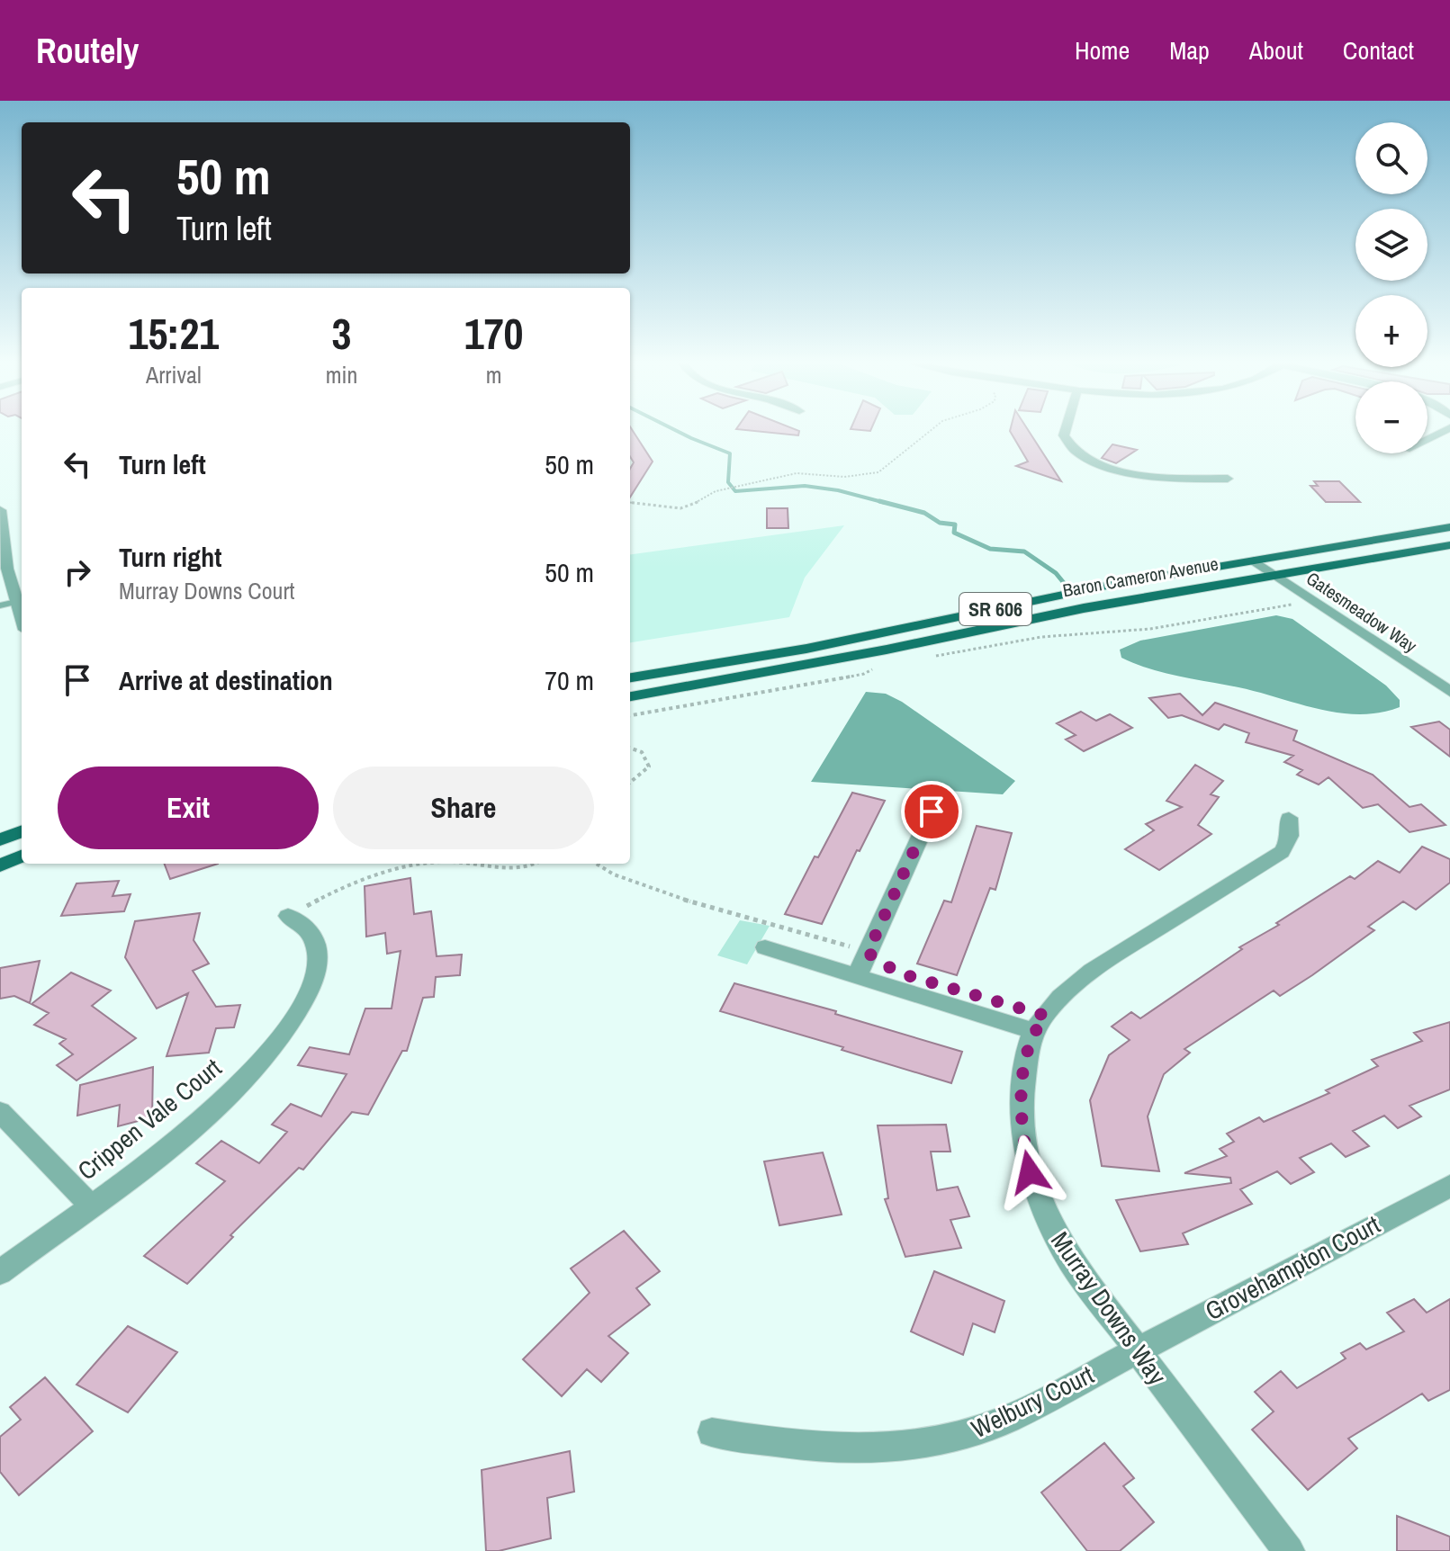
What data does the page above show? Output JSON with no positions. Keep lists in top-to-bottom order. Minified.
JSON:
{"streets":{"main road":["Baron Cameron Avenue","SR 606"],"street":["Gatesmeadow Way","Crippen Vale Court","Grovehampton Court","Murray Downs Way","Welbury Court"]},"crossings":[["Baron Cameron Avenue","Gatesmeadow Way"],["Grovehampton Court","Murray Downs Way"],["Grovehampton Court","Welbury Court"],["Murray Downs Way","Welbury Court"]],"page":{"header":"Routely","nav":["Home","Map","About","Contact"],"map_buttons":["+","−"],"turn":["50 m","Turn left"],"eta":["15:21","Arrival","3","min","170","m"],"list":[{"name":"Turn left","value":"50 m"},{"name":"Turn right","note":"Murray Downs Court","value":"50 m"},{"name":"Arrive at destination","value":"70 m"}],"buttons":["Exit","Share"]}}
